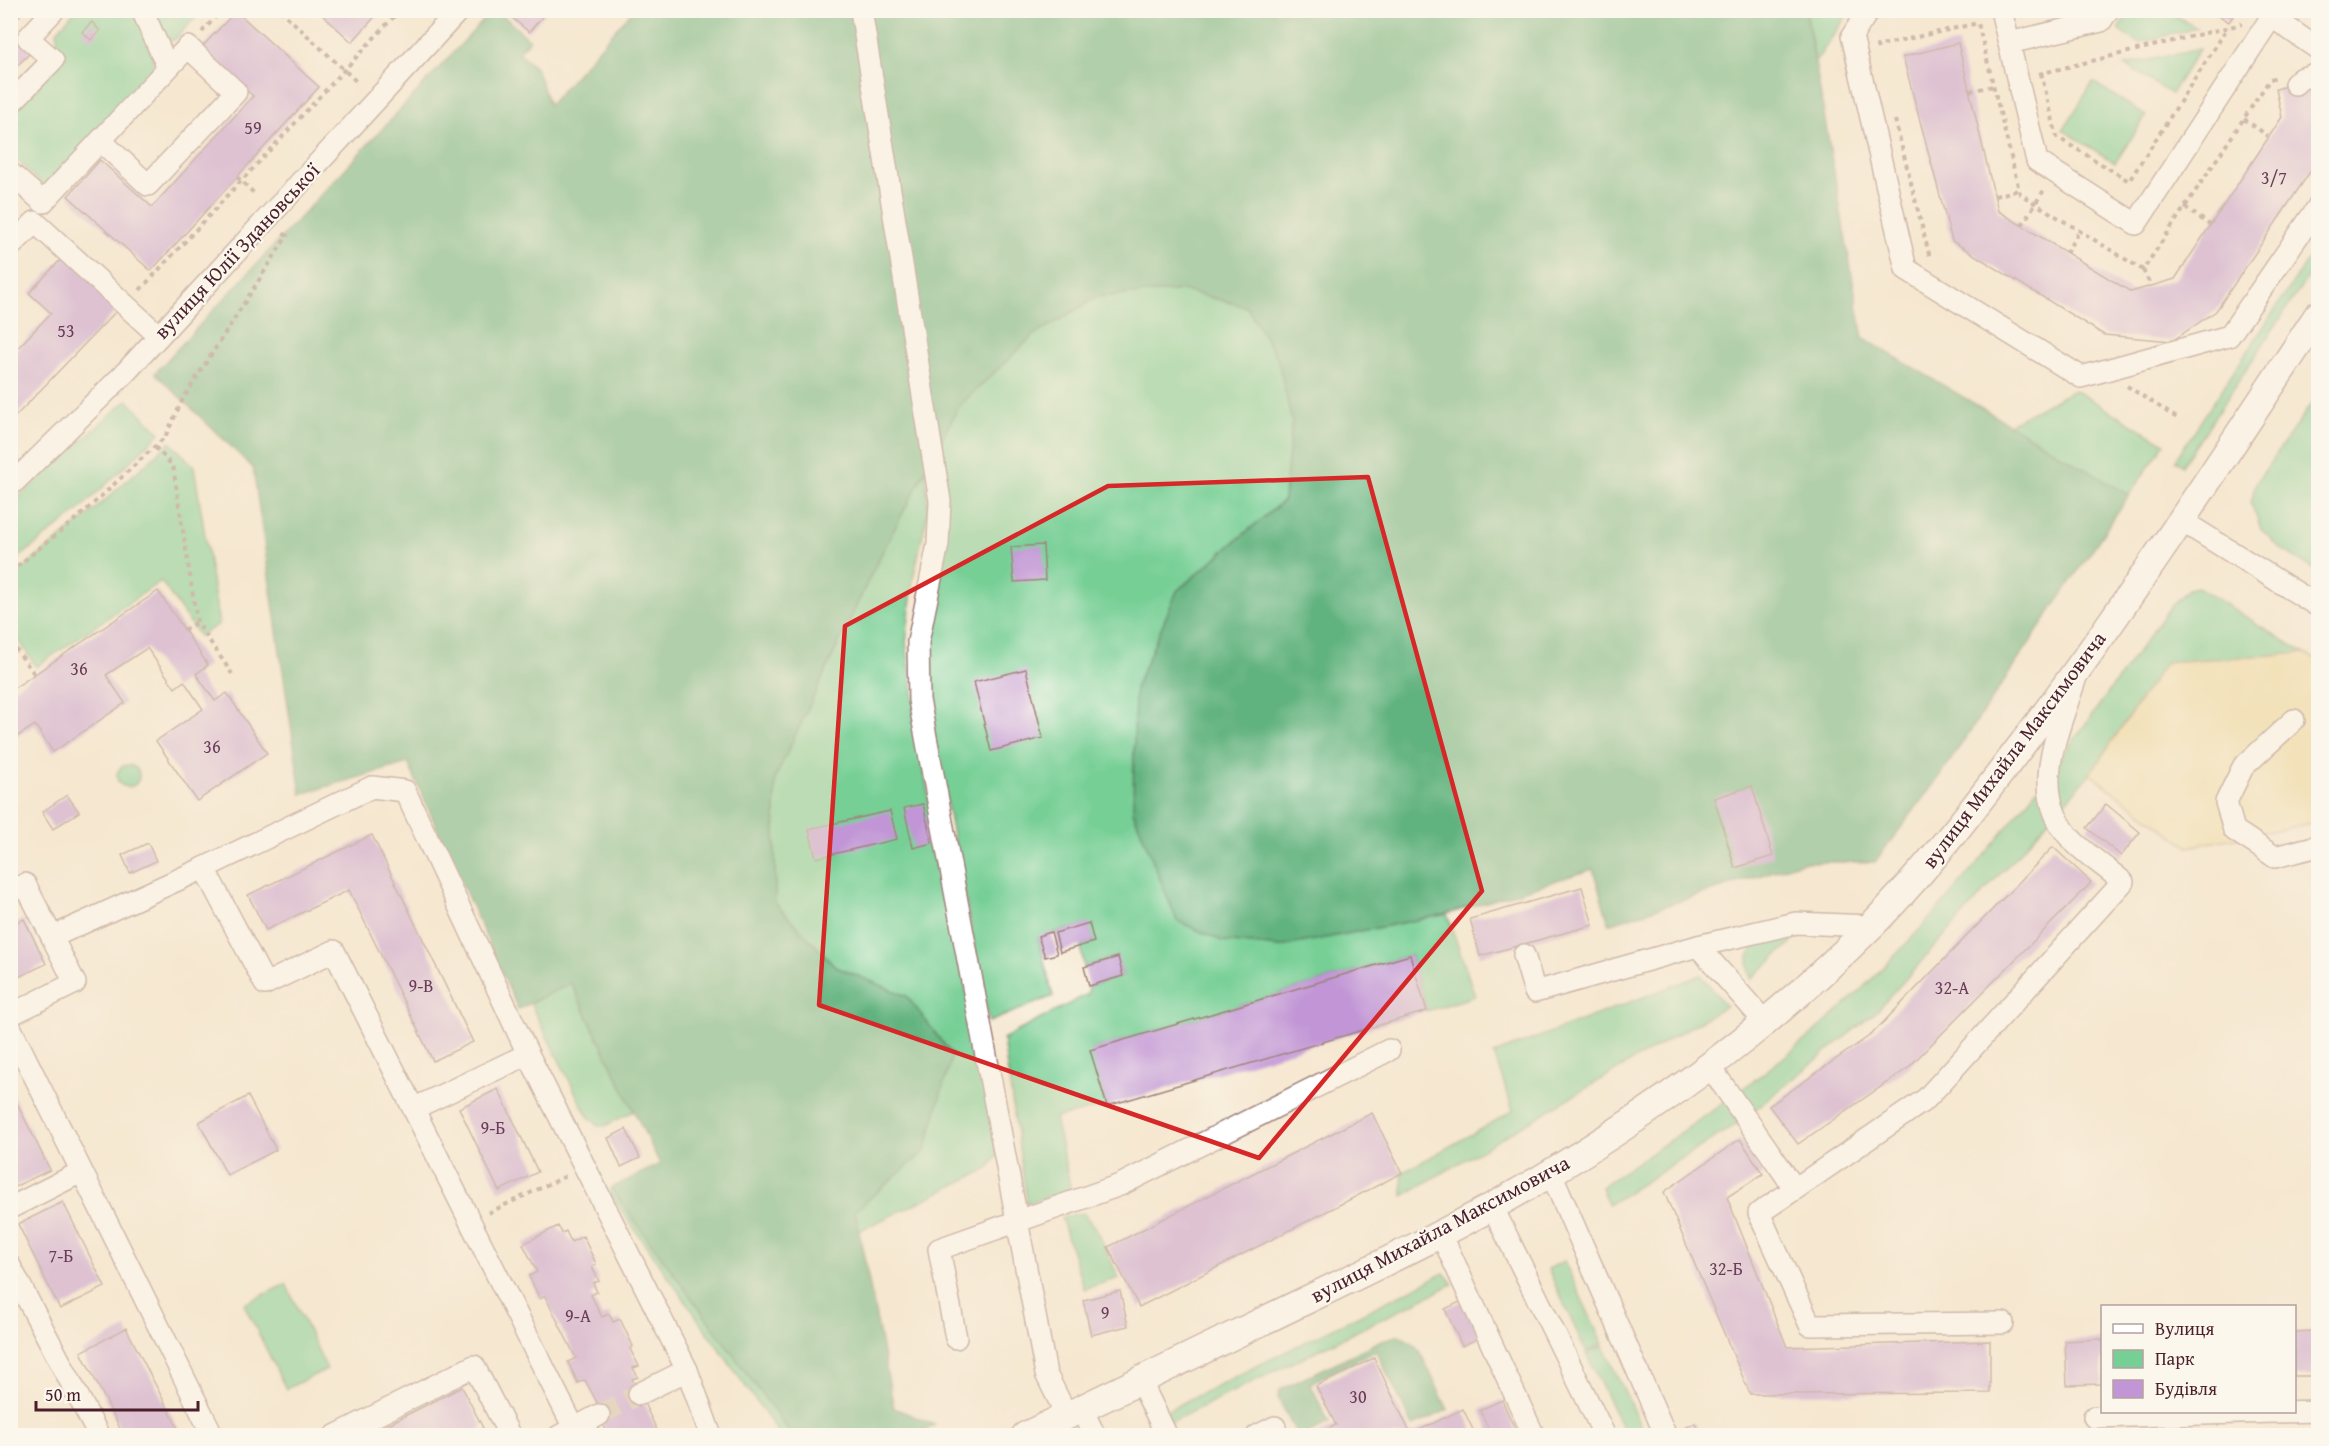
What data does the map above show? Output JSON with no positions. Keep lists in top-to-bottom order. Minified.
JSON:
{"streets":{"main road":["вулиця Михайла Максимовича"],"street":["вулиця Юлії Здановської"]},"house_numbers":["59","3/7","53","36","36","9-В","32-А","9-Б","7-Б","32-Б","9","9-А","30"],"legend":["Вулиця","Парк","Будівля"],"scale_bar":"50 m"}
